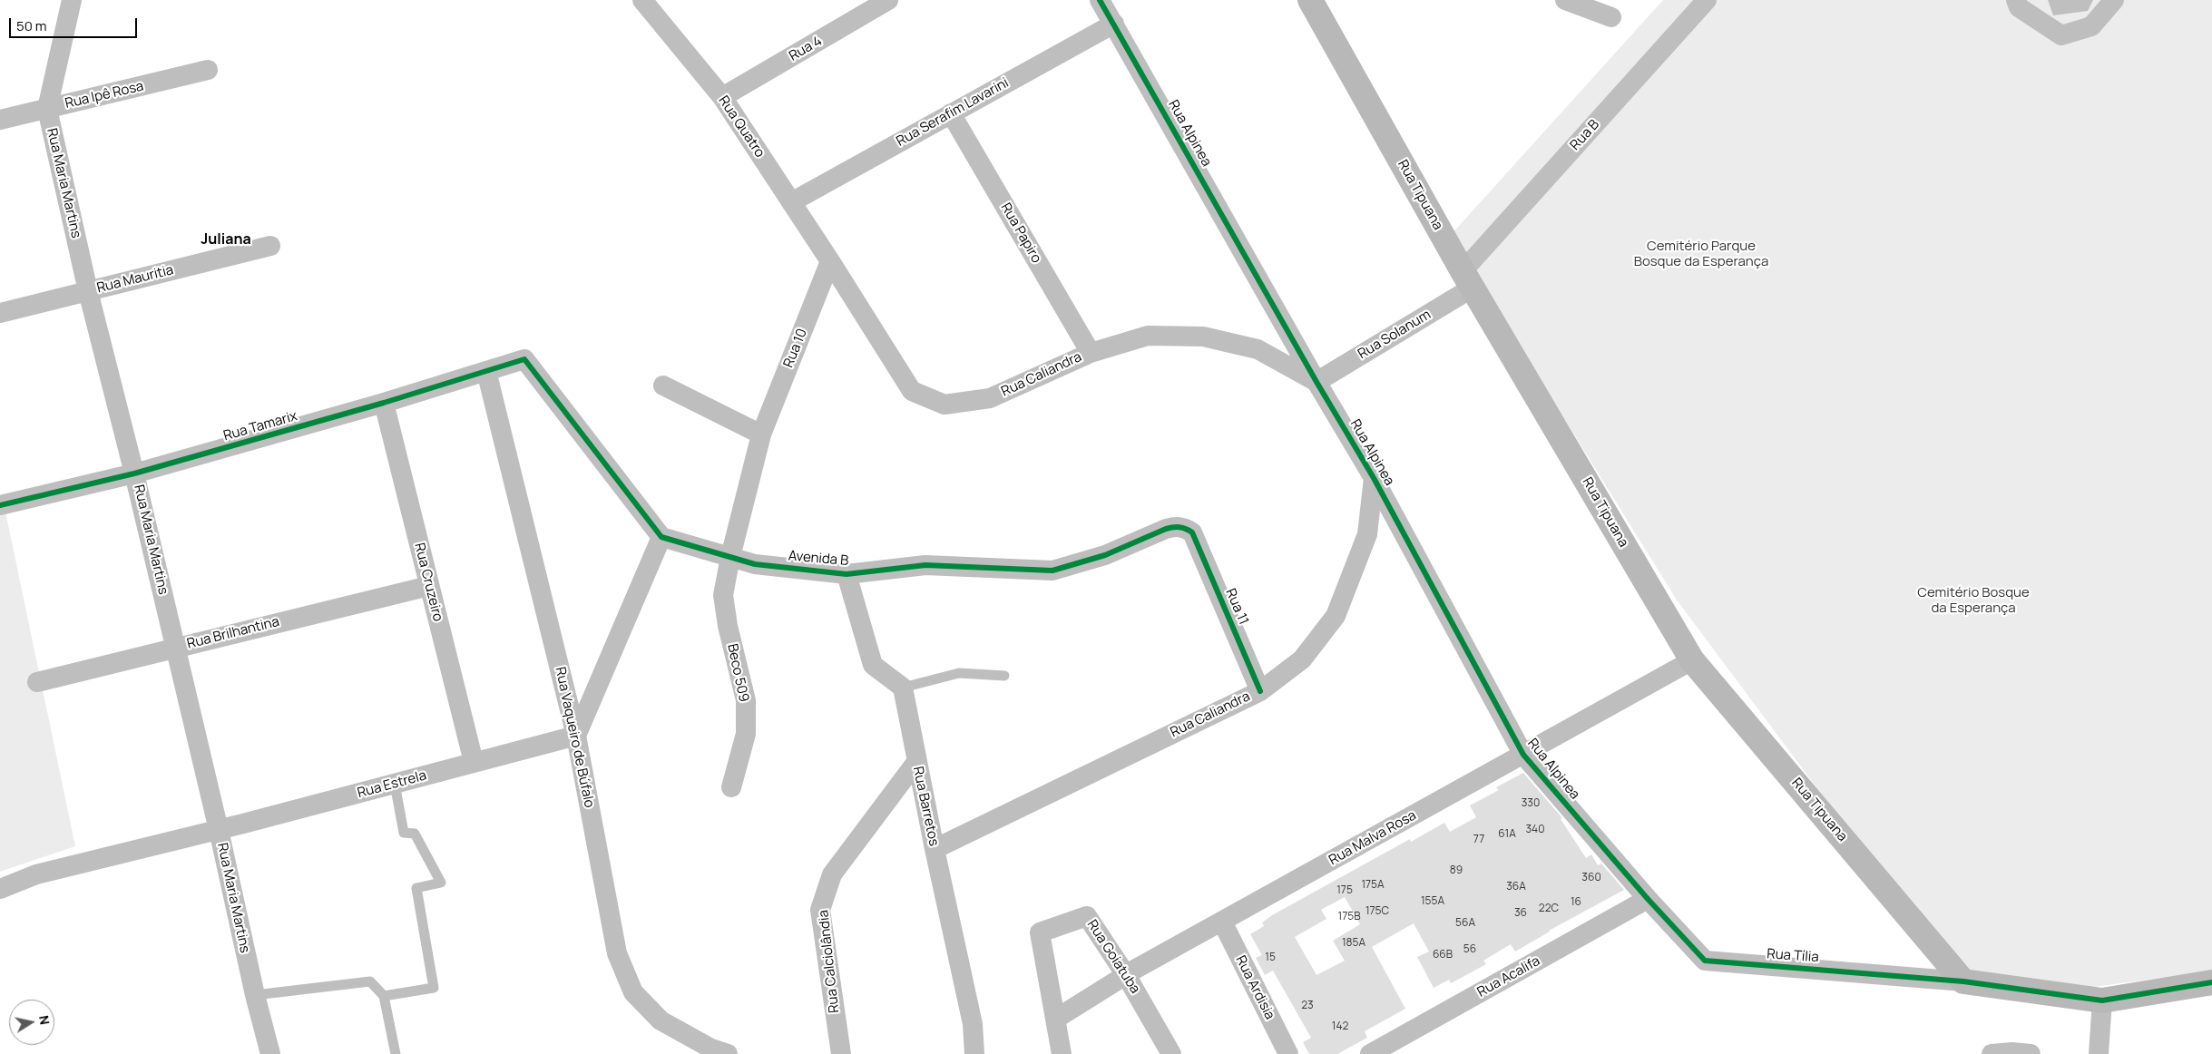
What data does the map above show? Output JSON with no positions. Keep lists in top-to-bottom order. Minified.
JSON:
{"streets":{"street":["Rua 4","Rua Ipê Rosa","Rua Serafim Lavarini","Rua Quatro","Rua Alpinea","Rua B","Rua Maria Martins","Rua Tipuana","Rua Papiro","Rua Mauritia","Rua Solanum","Rua 10","Rua Caliandra","Rua Tamarix","Avenida B","Rua Cruzeiro","Rua 11","Rua Brilhantina","Beco 509","Rua Vaqueiro de Búfalo","Rua Estrela","Rua Barretos","Rua Malva Rosa","Rua Tília","Rua Goiatuba","Rua Calciolândia","Rua Acalifa","Rua Ardisia"]},"crossings":[["Rua 4","Rua Quatro"],["Rua Ipê Rosa","Rua Maria Martins"],["Rua Serafim Lavarini","Rua Quatro"],["Rua Serafim Lavarini","Rua Alpinea"],["Rua Serafim Lavarini","Rua Papiro"],["Rua Quatro","Rua 10"],["Rua Quatro","Rua Caliandra"],["Rua Alpinea","Rua Solanum"],["Rua Alpinea","Rua Caliandra"],["Rua Alpinea","Rua Malva Rosa"],["Rua Alpinea","Rua Tília"],["Rua Alpinea","Rua Acalifa"],["Rua B","Rua Tipuana"],["Rua B","Rua Solanum"],["Rua Maria Martins","Rua Mauritia"],["Rua Maria Martins","Rua Tamarix"],["Rua Maria Martins","Rua Brilhantina"],["Rua Maria Martins","Rua Estrela"],["Rua Tipuana","Rua Solanum"],["Rua Tipuana","Rua Malva Rosa"],["Rua Tipuana","Rua Tília"],["Rua Papiro","Rua Caliandra"],["Rua Solanum","Rua Caliandra"],["Rua 10","Rua Caliandra"],["Rua 10","Avenida B"],["Rua 10","Beco 509"],["Rua Caliandra","Rua 11"],["Rua Caliandra","Rua Barretos"],["Rua Tamarix","Avenida B"],["Rua Tamarix","Rua Cruzeiro"],["Rua Tamarix","Rua Vaqueiro de Búfalo"],["Avenida B","Rua 11"],["Avenida B","Beco 509"],["Rua Cruzeiro","Rua Brilhantina"],["Rua Cruzeiro","Rua Estrela"],["Rua Vaqueiro de Búfalo","Rua Estrela"],["Rua Barretos","Rua Calciolândia"],["Rua Malva Rosa","Rua Goiatuba"],["Rua Malva Rosa","Rua Ardisia"],["Rua Tília","Rua Acalifa"]],"districts":["Juliana"],"parks":["Cemitério Parque Bosque da Esperança","Cemitério Bosque da Esperança"],"house_numbers":["330","340","61A","77","89","360","175A","36A","175","155A","16","22C","175C","36","175B","56A","185A","56","66B","15","23","142"],"scale_bar":"50 m","north":"right"}
